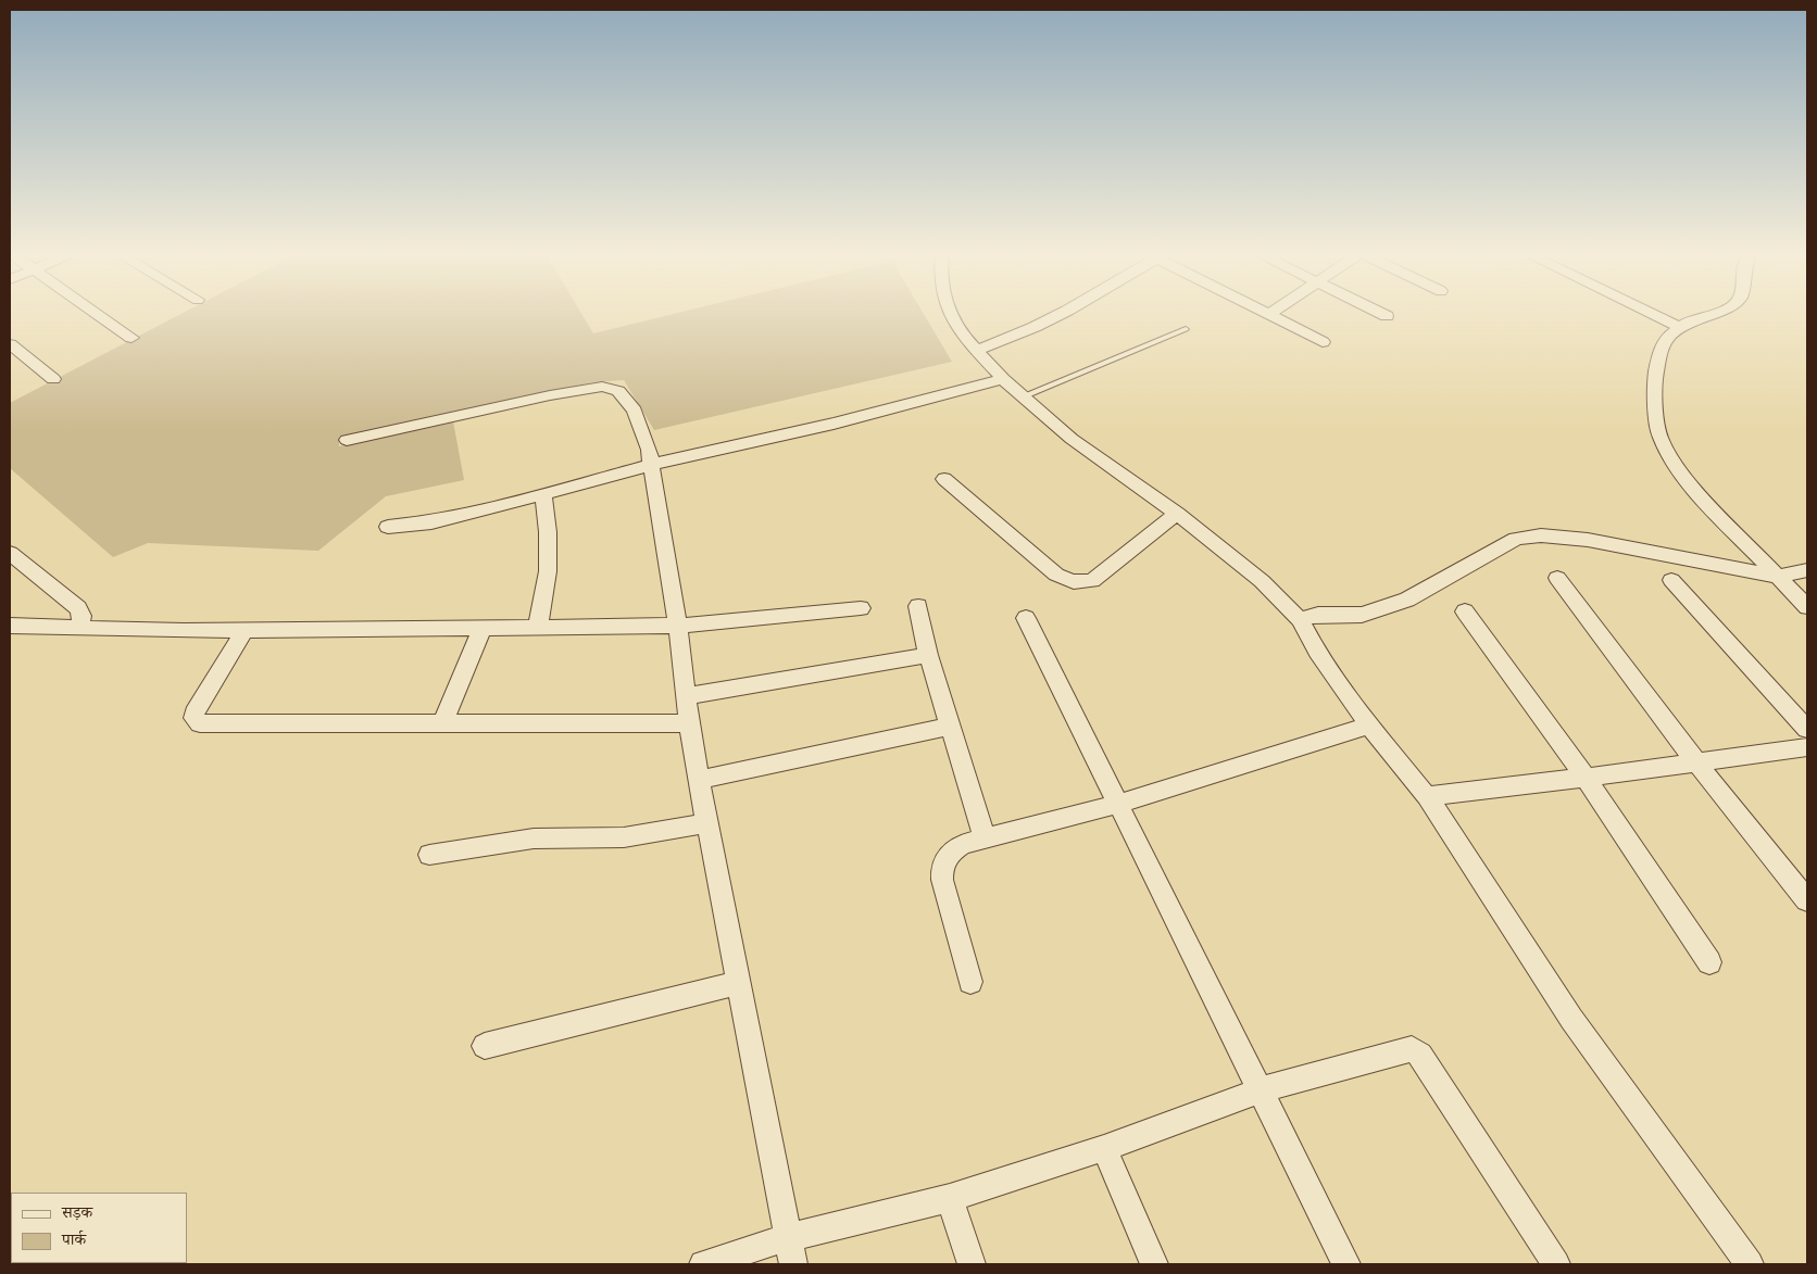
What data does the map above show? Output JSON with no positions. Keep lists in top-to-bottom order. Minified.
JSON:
{"legend":["सड़क","पार्क"]}
